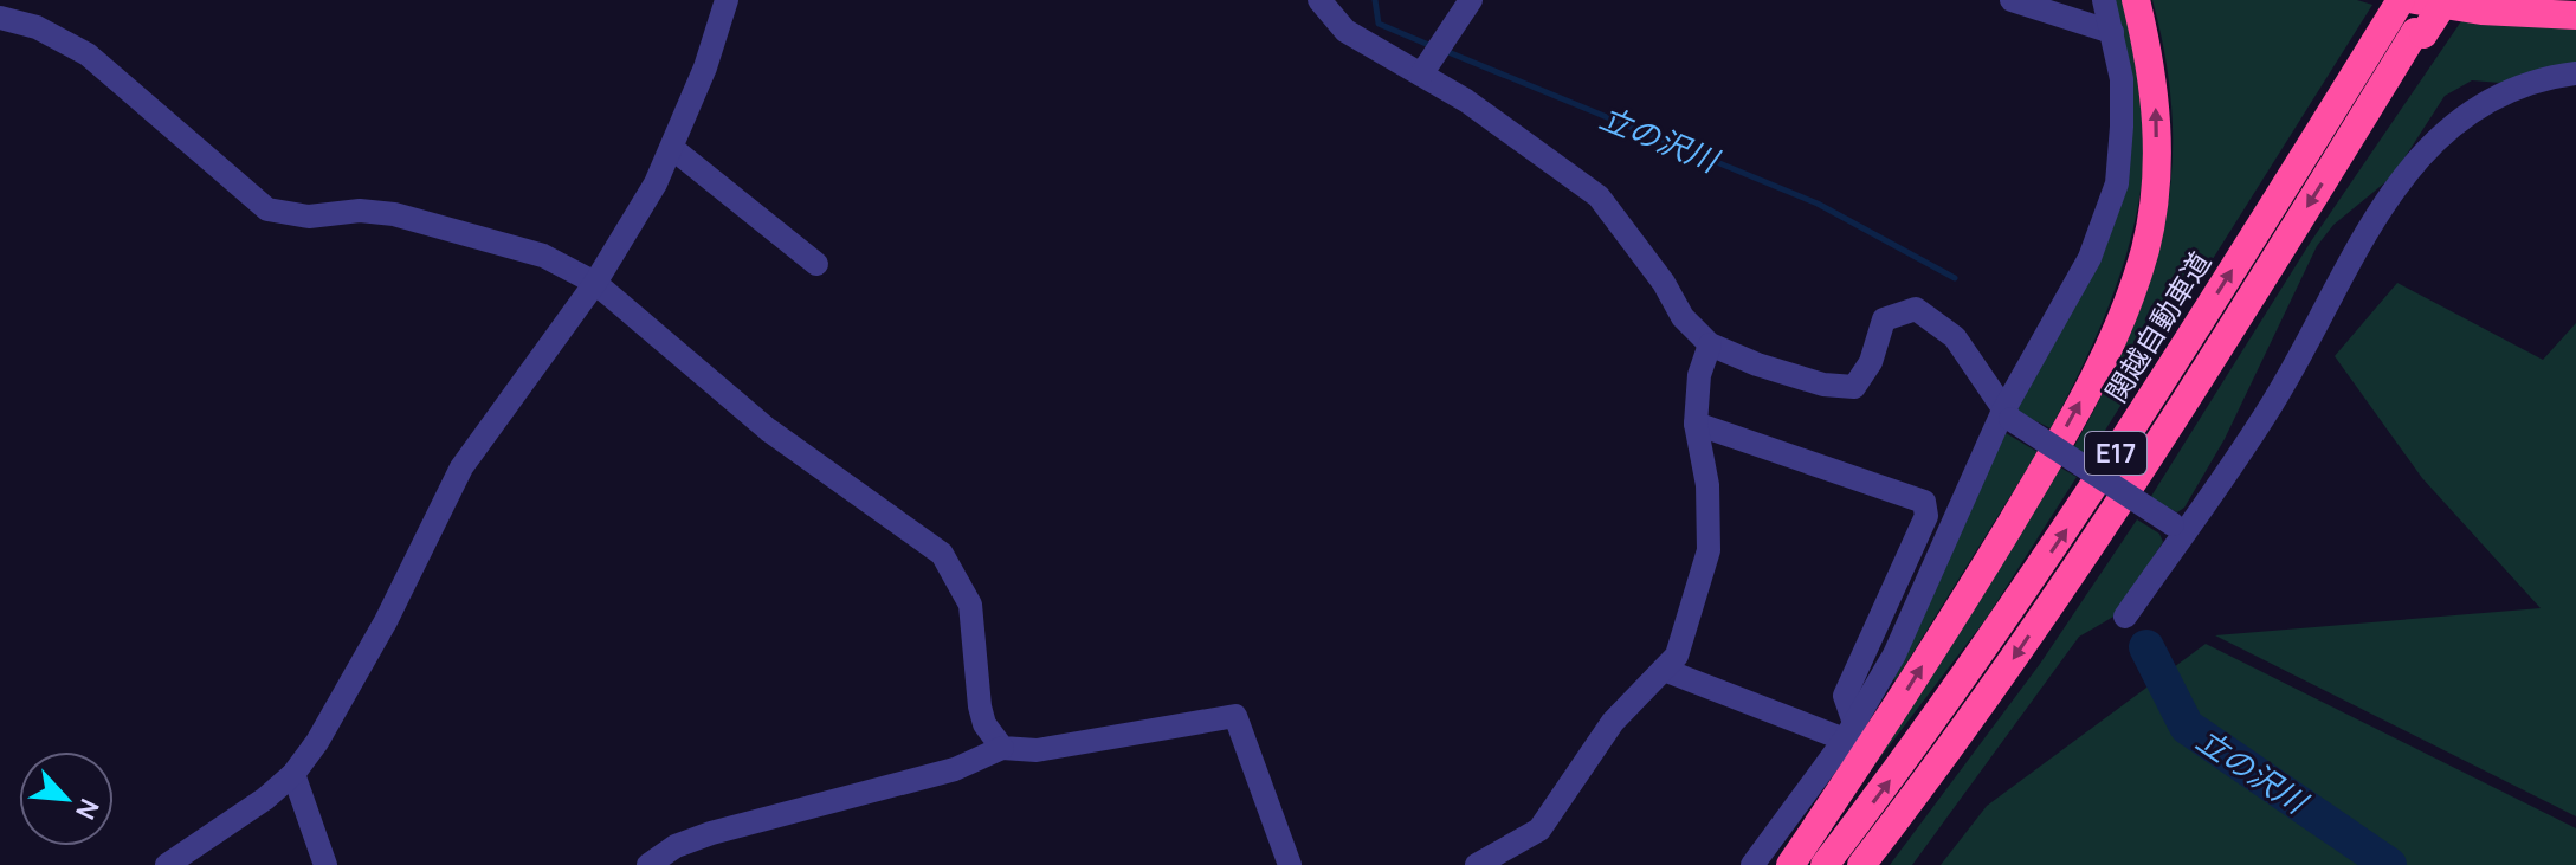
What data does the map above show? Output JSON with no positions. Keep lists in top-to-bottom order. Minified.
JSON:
{"streets":{"highway":["関越自動車道","E17"]},"water":["立の沢川"],"north":"bottom right"}
